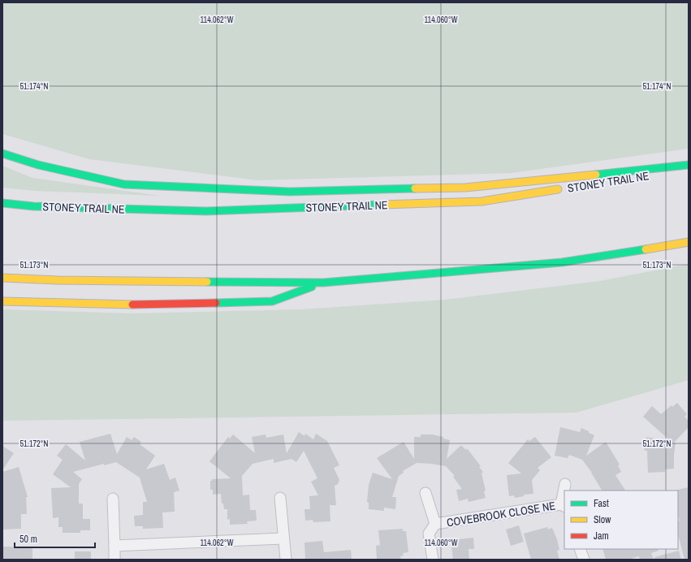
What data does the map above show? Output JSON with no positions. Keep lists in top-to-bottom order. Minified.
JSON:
{"streets":{"highway":["STONEY TRAIL NE"],"street":["COVEBROOK CLOSE NE"]},"legend":["Fast","Slow","Jam"],"scale_bar":"50 m","coordinates":["114.062°W","114.060°W","51.174°N","51.173°N","51.172°N"]}
